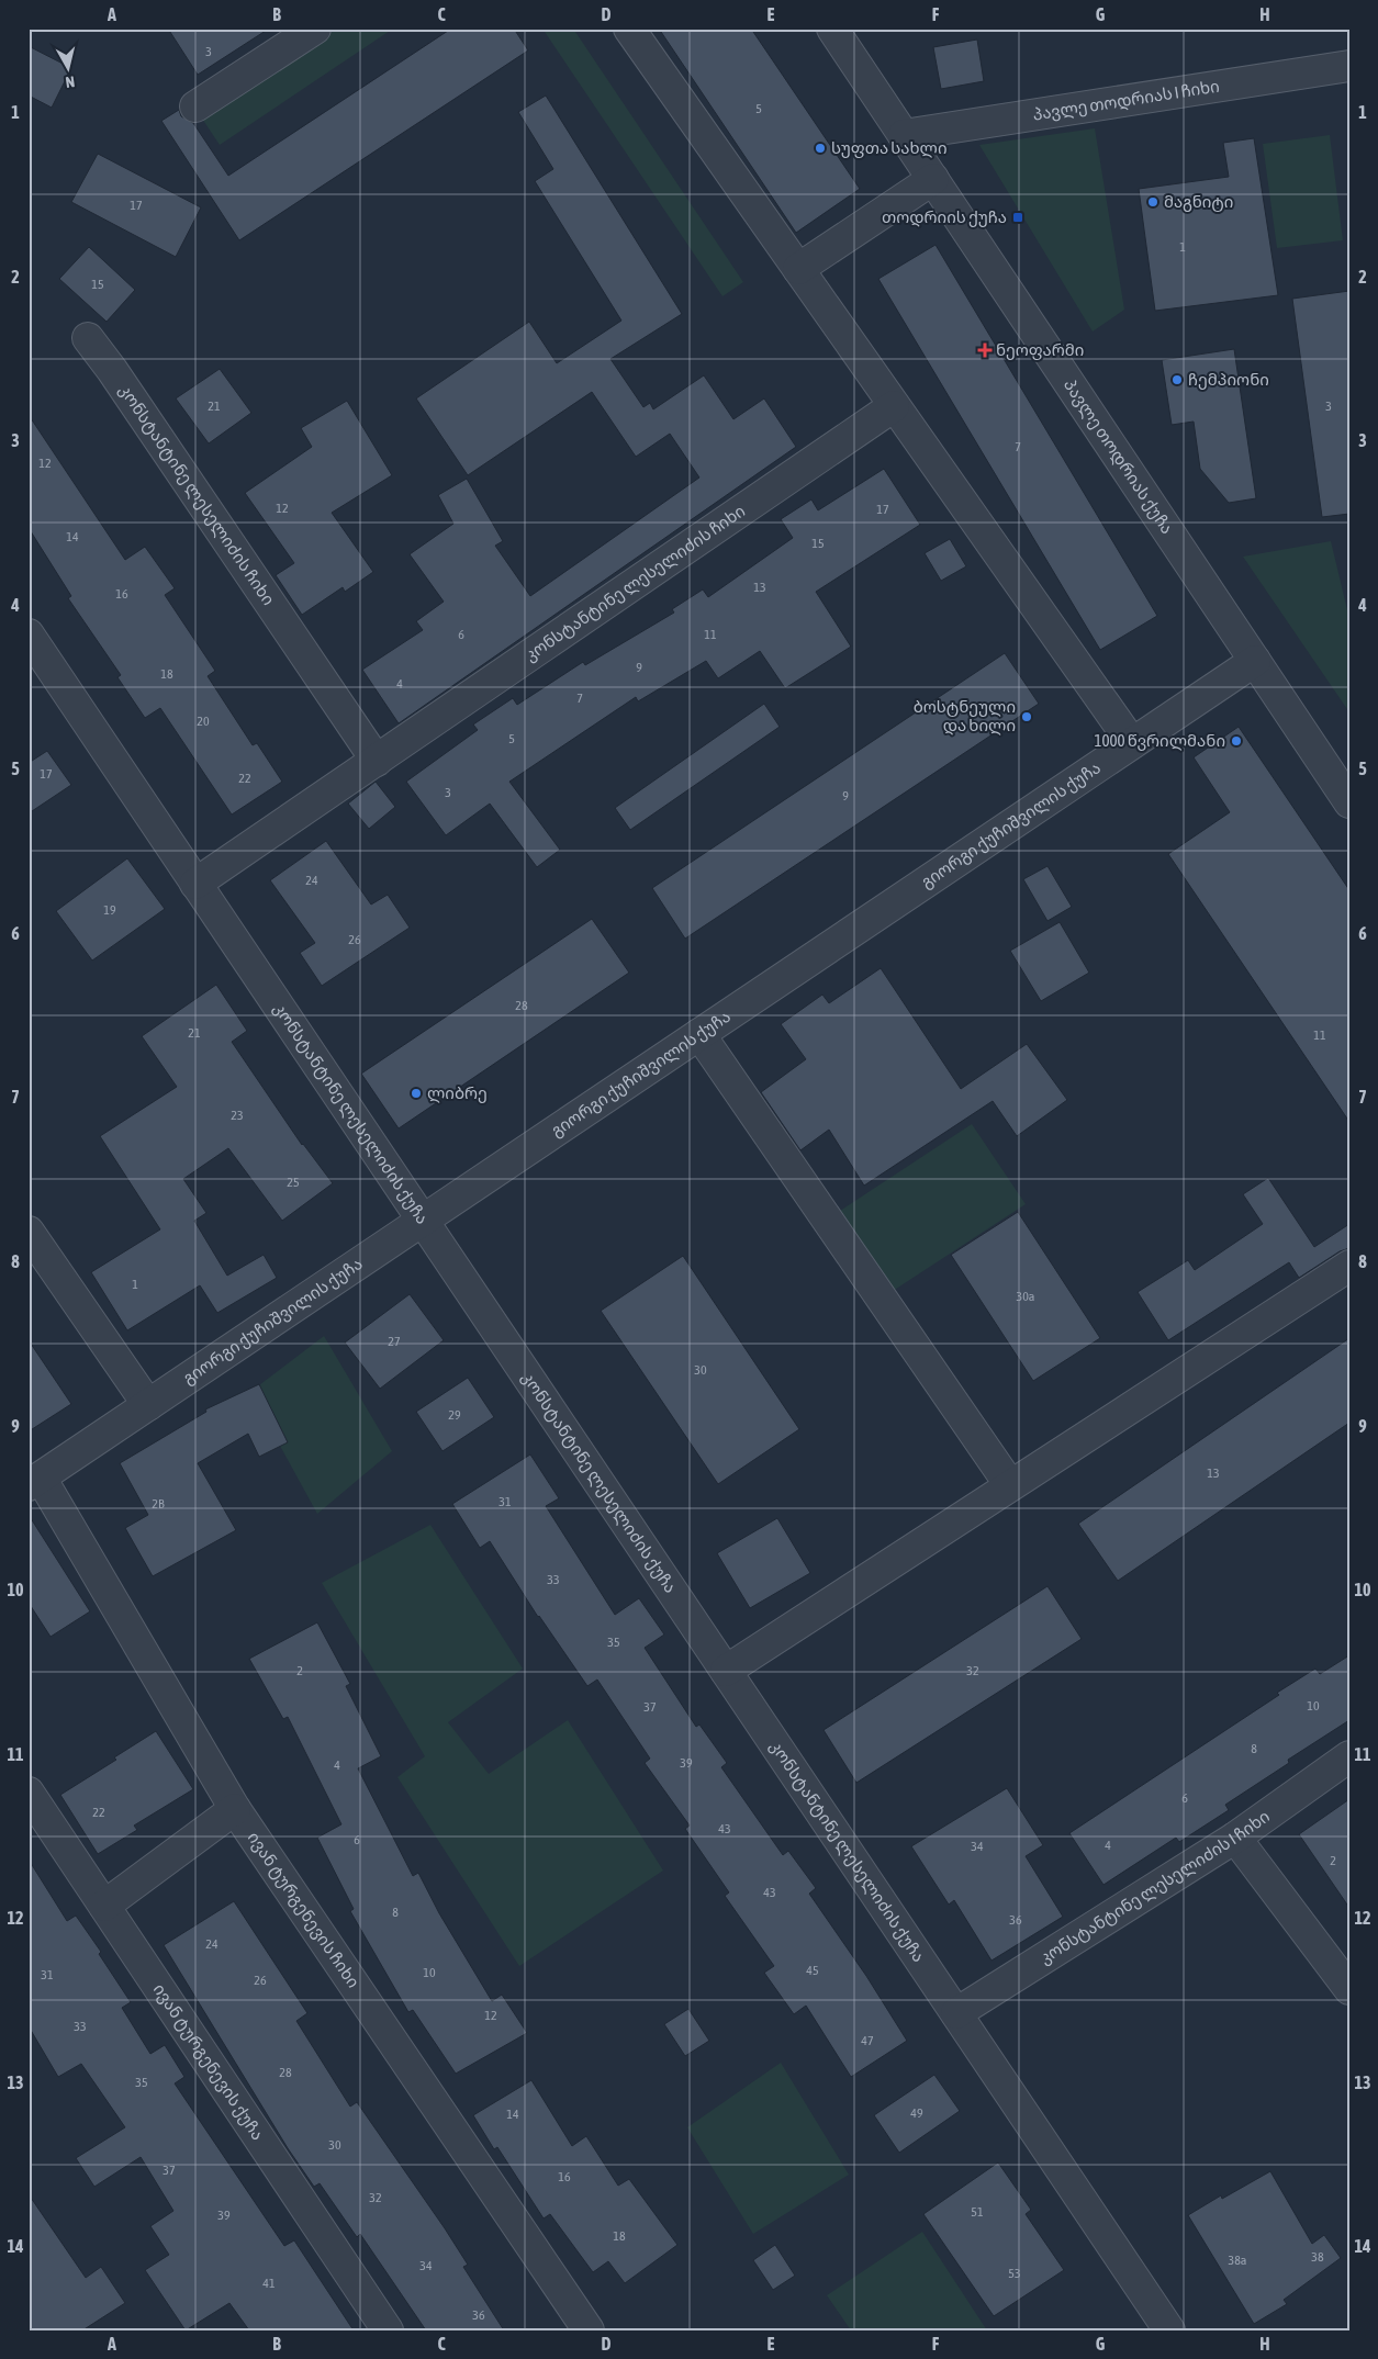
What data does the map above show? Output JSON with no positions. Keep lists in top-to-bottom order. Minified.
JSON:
{"streets":{"street":["პავლე თოდრიას I ჩიხი","პავლე თოდრიას ქუჩა","კონსტანტინე ლესელიძის ჩიხი","გიორგი ქუჩიშვილის ქუჩა","კონსტანტინე ლესელიძის ქუჩა","კონსტანტინე ლესელიძის I ჩიხი","ივან ტურგენევის ჩიხი","ივან ტურგენევის ქუჩა"]},"crossings":[["პავლე თოდრიას I ჩიხი","პავლე თოდრიას ქუჩა"],["პავლე თოდრიას ქუჩა","გიორგი ქუჩიშვილის ქუჩა"],["კონსტანტინე ლესელიძის ჩიხი","კონსტანტინე ლესელიძის ქუჩა"],["გიორგი ქუჩიშვილის ქუჩა","კონსტანტინე ლესელიძის ქუჩა"],["გიორგი ქუჩიშვილის ქუჩა","ივან ტურგენევის ჩიხი"],["კონსტანტინე ლესელიძის ქუჩა","კონსტანტინე ლესელიძის I ჩიხი"]],"places":{"other":["სუფთა სახლი","მაგნიტი","ჩემპიონი","ბოსტნეული და ხილი","1000 წვრილმანი","ლიბრე"],"transit":["თოდრიის ქუჩა"],"health":["ნეოფარმი"]},"house_numbers":["3","5","17","1","15","21","3","7","12","12","17","14","15","13","16","6","11","9","18","4","7","20","5","17","22","3","9","24","19","26","28","21","11","23","25","1","30a","27","30","29","13","31","2B","33","35","2","32","10","37","8","39","4","6","22","43","6","4","34","2","43","8","36","24","45","10","31","26","12","33","47","28","35","49","14","30","37","16","32","51","39","18","38","38a","34","53","41","36"],"north":"bottom","grid":{"columns":["A","B","C","D","E","F","G","H"],"rows":["1","2","3","4","5","6","7","8","9","10","11","12","13","14"]}}
